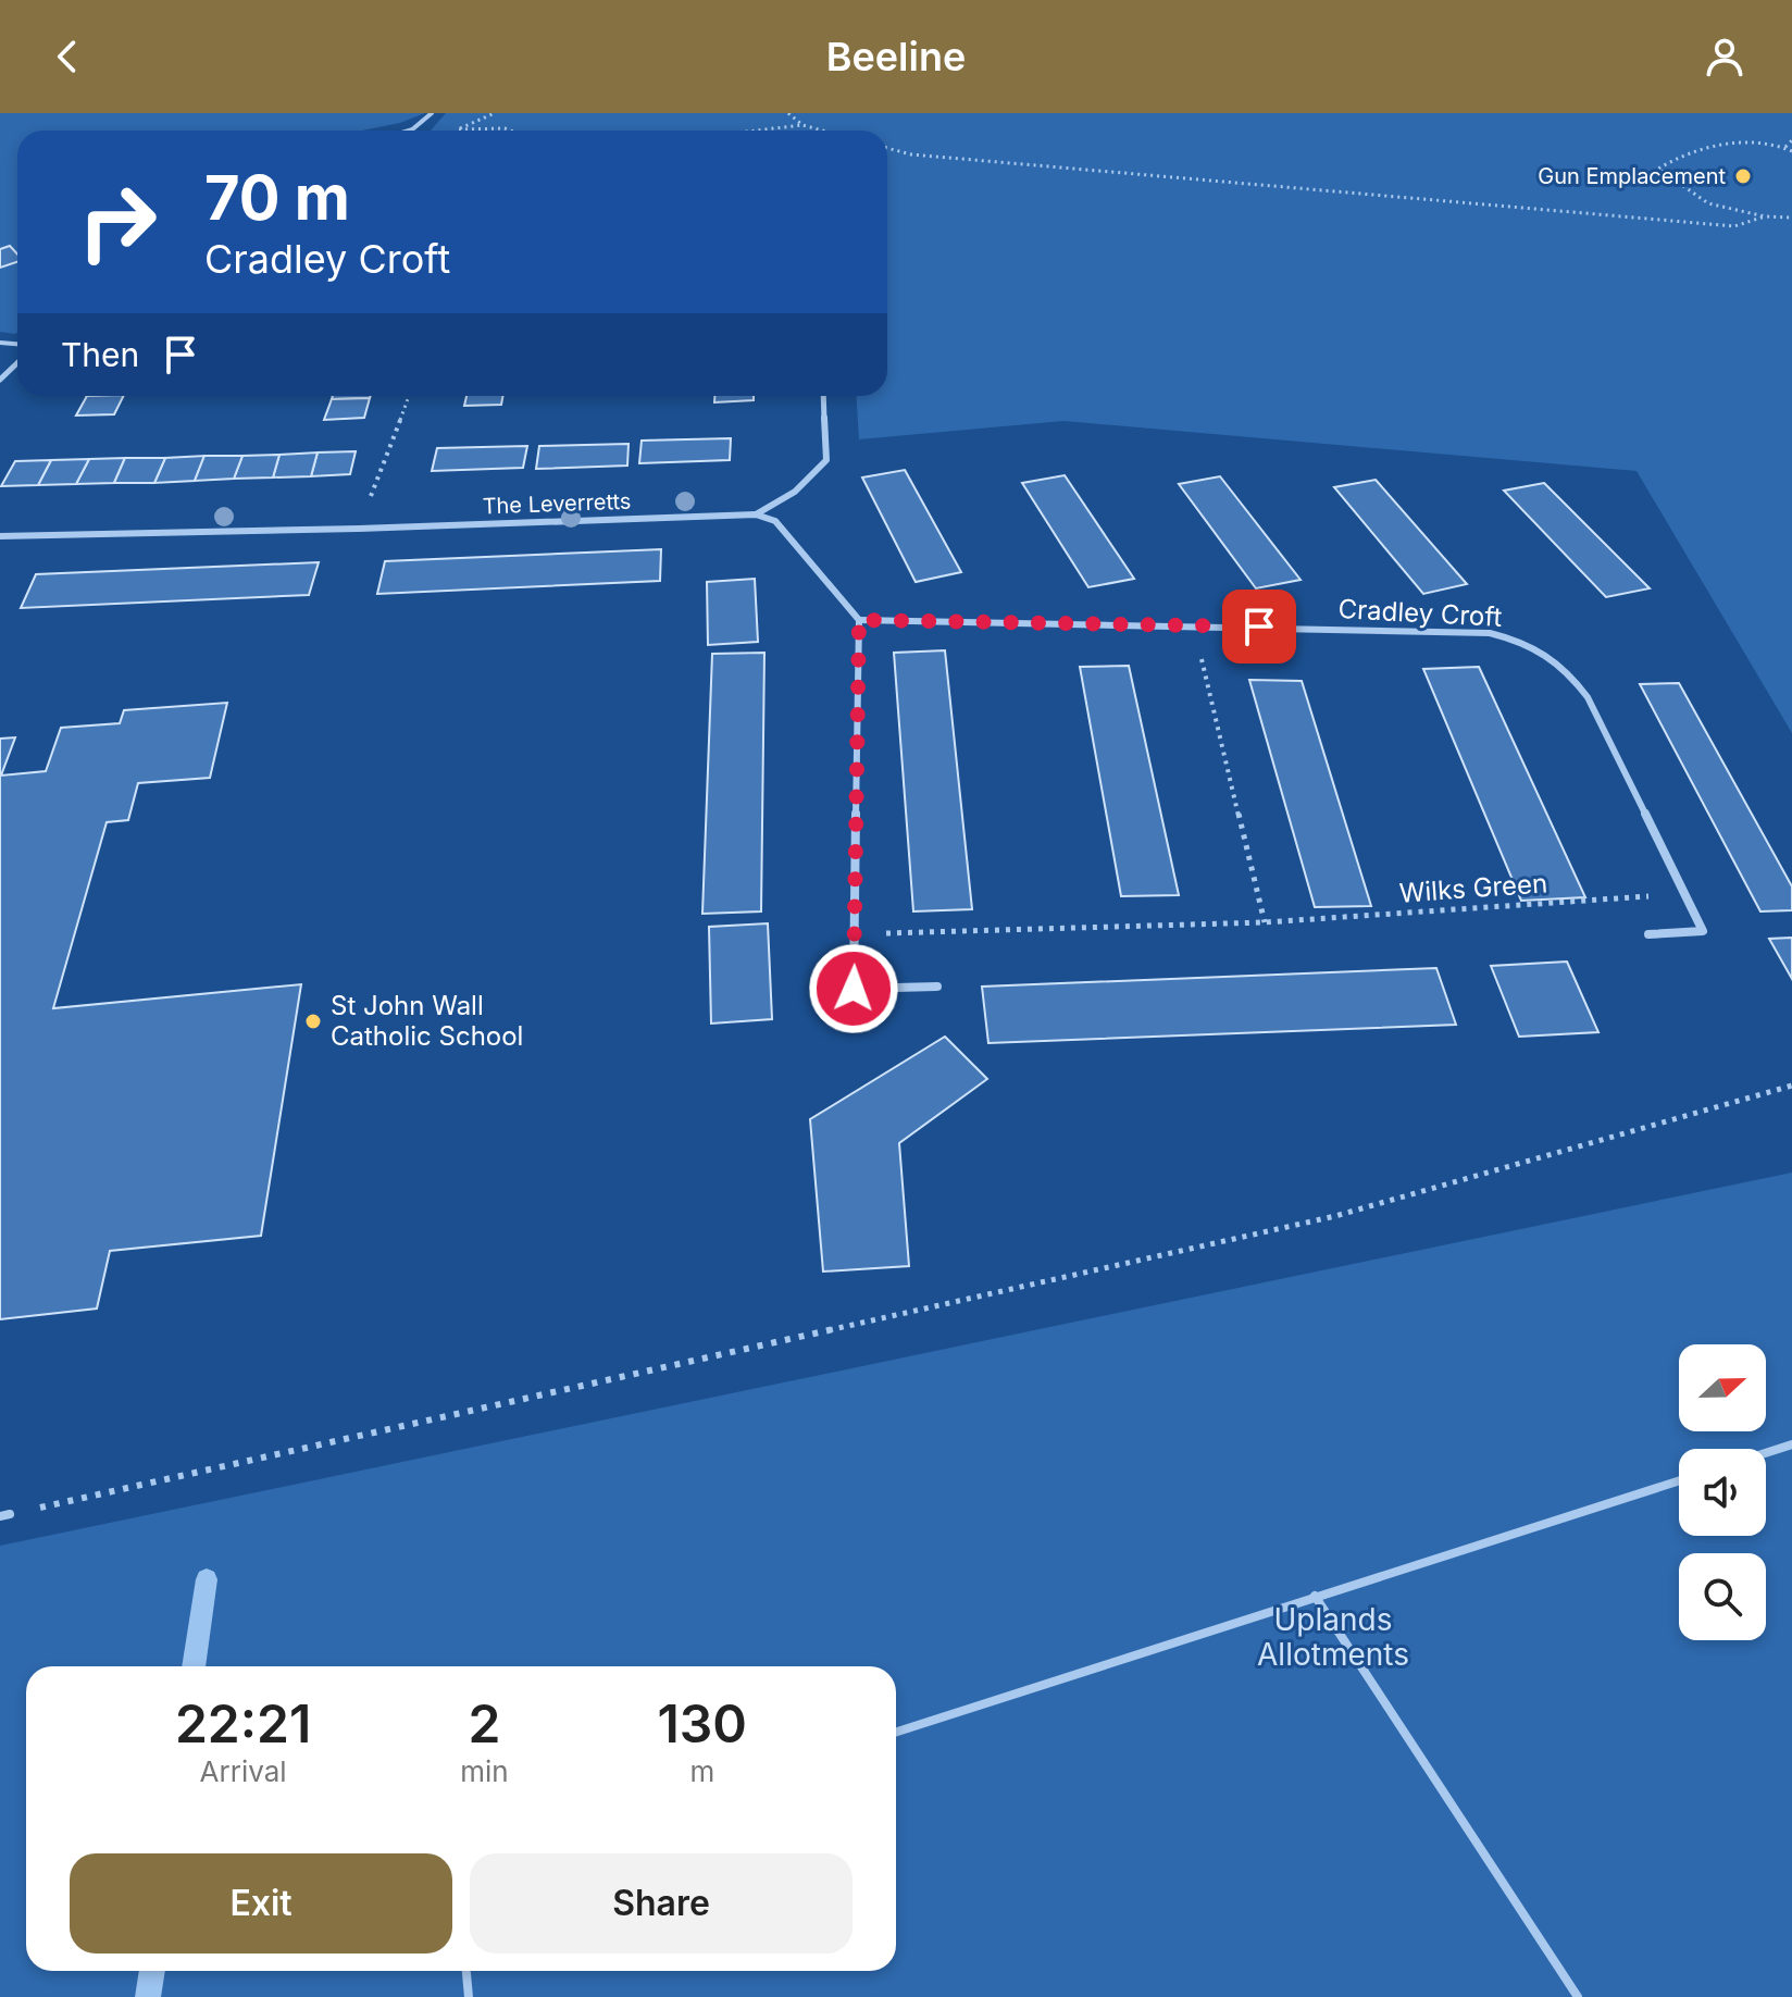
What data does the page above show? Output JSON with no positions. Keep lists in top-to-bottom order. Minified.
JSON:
{"streets":{"street":["The Leverretts","Cradley Croft"],"path":["Wilks Green"]},"crossings":[["Cradley Croft","Wilks Green"]],"parks":["Uplands Allotments"],"places":["Gun Emplacement","St John Wall Catholic School"],"north":"right","page":{"header":"Beeline","turn":["70 m","Cradley Croft"],"then":"Then","eta":["22:21","Arrival","2","min","130","m"],"buttons":["Exit","Share"]}}
